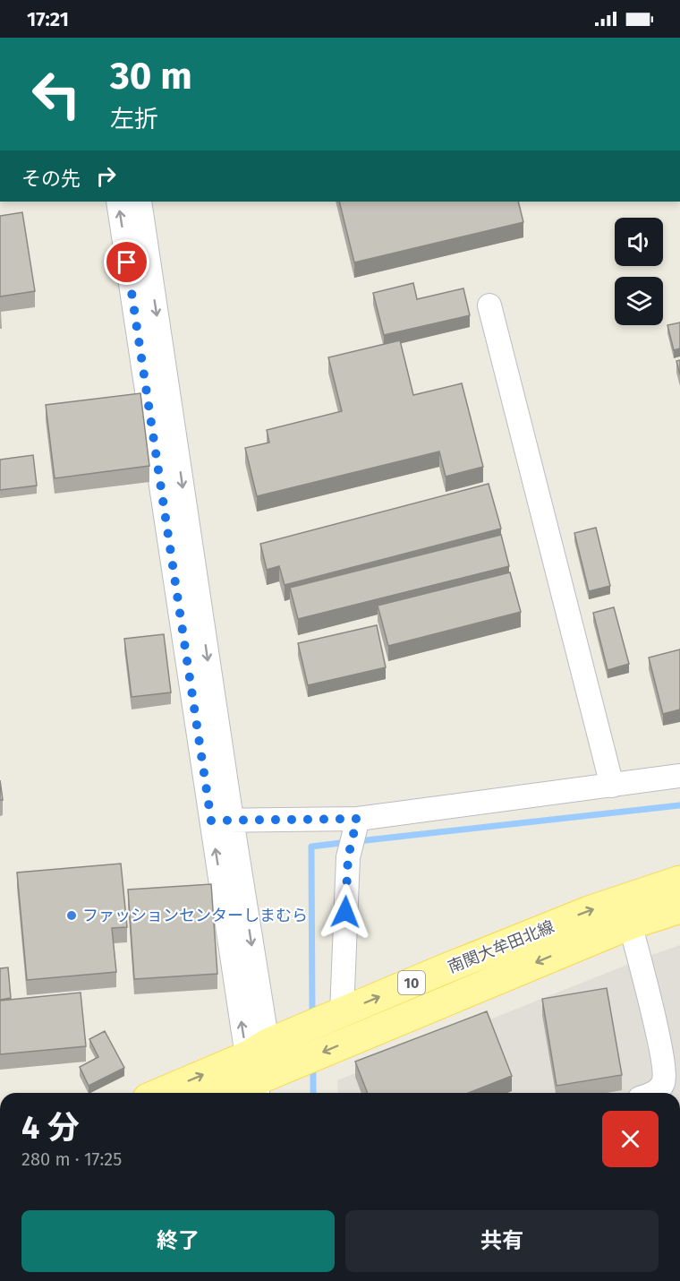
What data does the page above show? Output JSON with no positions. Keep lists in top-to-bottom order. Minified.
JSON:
{"streets":{"main road":["南関大牟田北線","10"]},"places":["ファッションセンターしまむら"],"page":{"status":"17:21","turn":["30 m","左折"],"then":"その先","heading":["4 分","280 m · 17:25"],"buttons":["終了","共有"]}}
